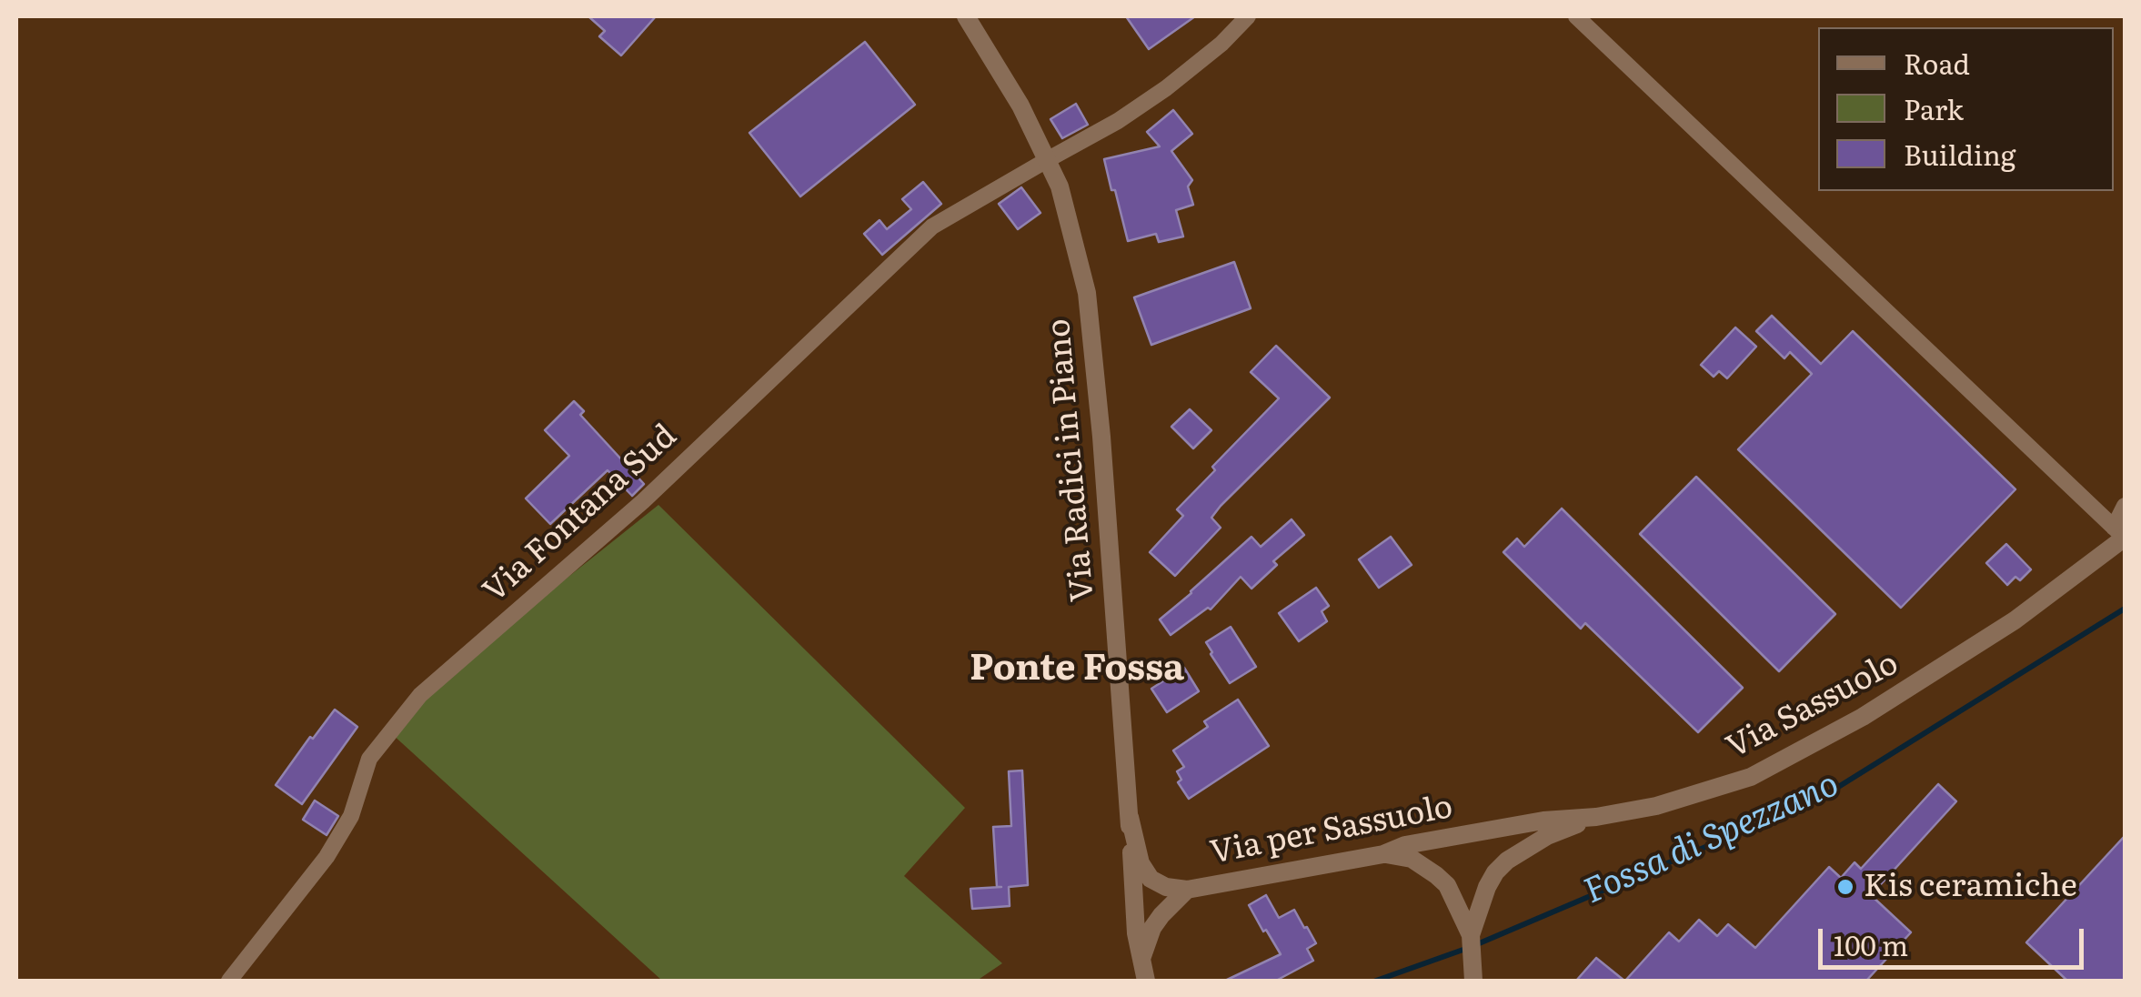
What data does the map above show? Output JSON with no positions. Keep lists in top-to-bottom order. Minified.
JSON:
{"streets":{"street":["Via Radici in Piano","Via Fontana Sud","Via Sassuolo","Via per Sassuolo"]},"crossings":[["Via Radici in Piano","Via Fontana Sud"],["Via Sassuolo","Via per Sassuolo"]],"districts":["Ponte Fossa"],"water":["Fossa di Spezzano"],"places":["Kis ceramiche"],"legend":["Road","Park","Building"],"scale_bar":"100 m"}
